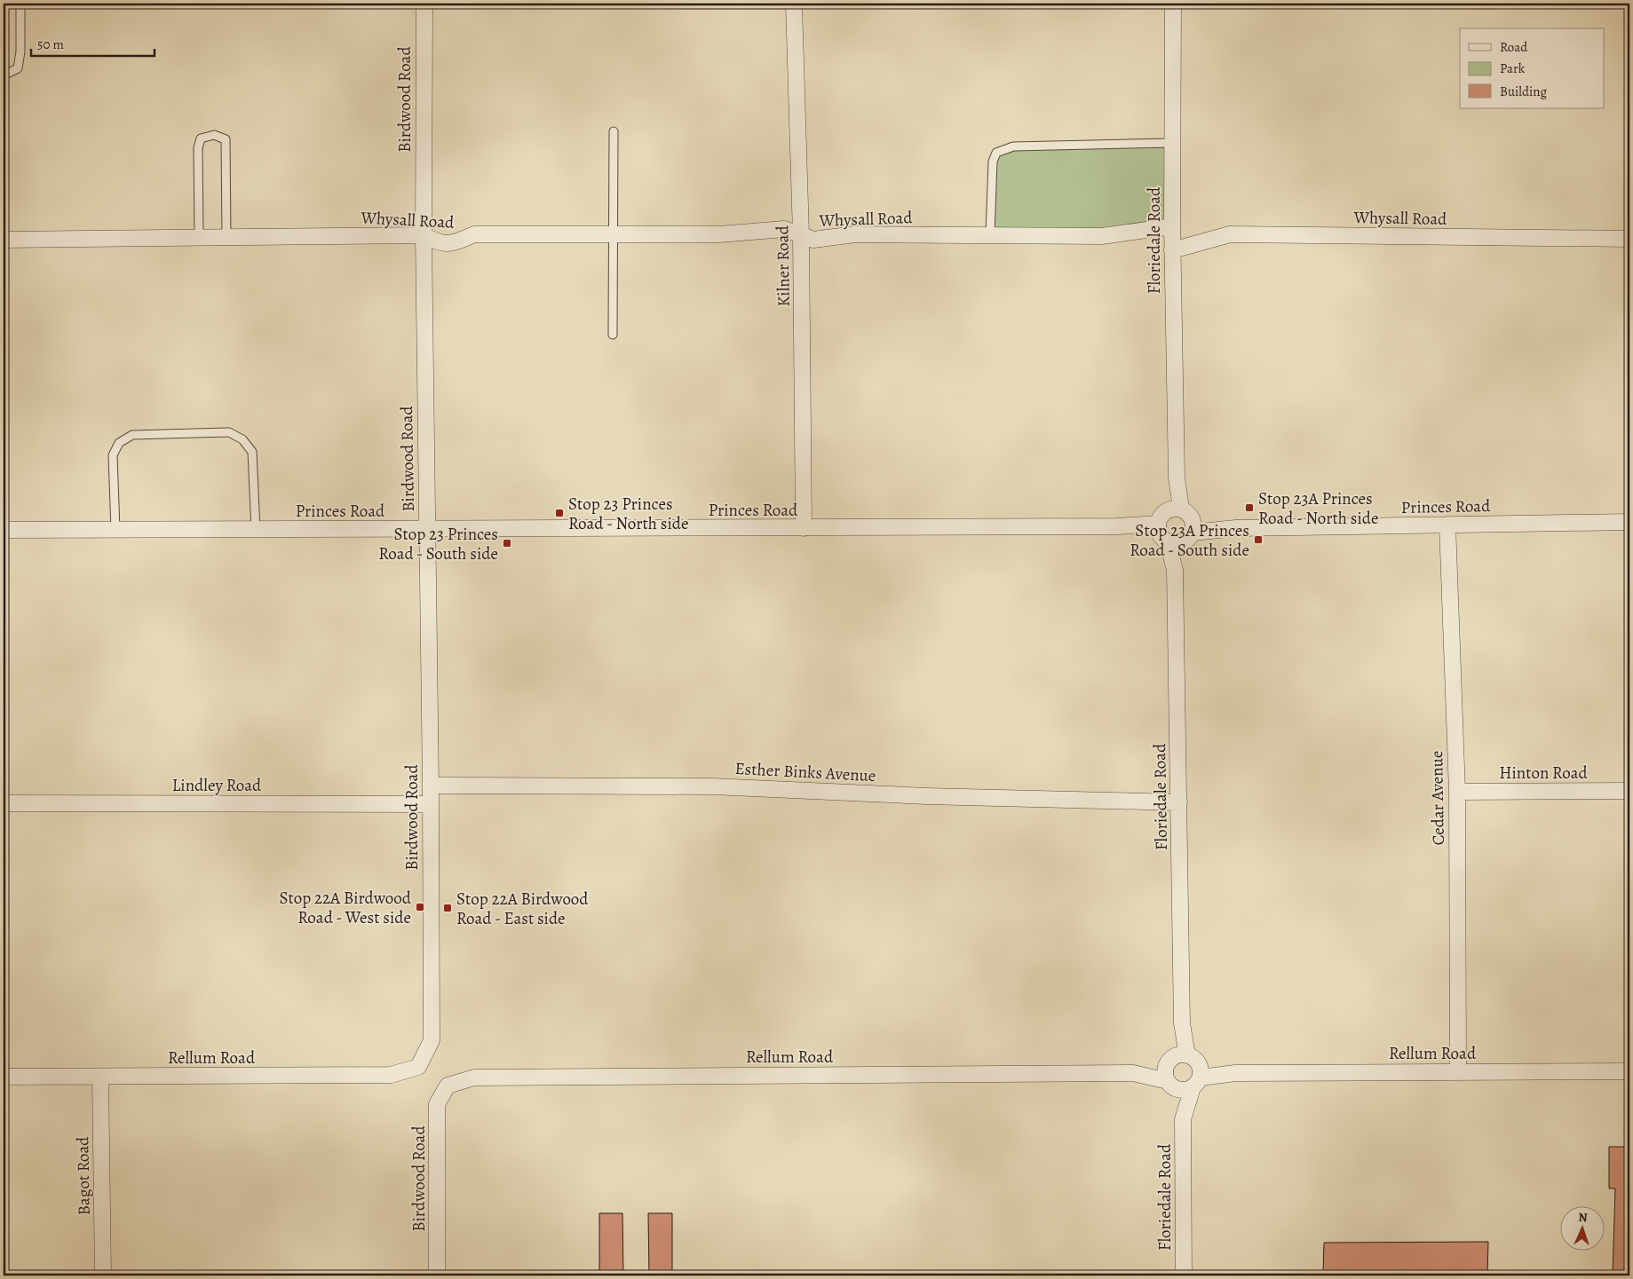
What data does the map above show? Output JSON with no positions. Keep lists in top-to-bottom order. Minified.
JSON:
{"streets":{"street":["Birdwood Road","Whysall Road","Floriedale Road","Kilner Road","Princes Road","Esther Binks Avenue","Hinton Road","Lindley Road","Cedar Avenue","Rellum Road","Bagot Road"]},"crossings":[["Birdwood Road","Whysall Road"],["Birdwood Road","Princes Road"],["Birdwood Road","Esther Binks Avenue"],["Birdwood Road","Lindley Road"],["Birdwood Road","Rellum Road"],["Whysall Road","Floriedale Road"],["Whysall Road","Kilner Road"],["Floriedale Road","Princes Road"],["Floriedale Road","Esther Binks Avenue"],["Floriedale Road","Rellum Road"],["Kilner Road","Princes Road"],["Princes Road","Cedar Avenue"],["Hinton Road","Cedar Avenue"],["Cedar Avenue","Rellum Road"],["Rellum Road","Bagot Road"]],"places":{"transit":["Stop 23A Princes Road - North side","Stop 23 Princes Road - North side","Stop 23A Princes Road - South side","Stop 23 Princes Road - South side","Stop 22A Birdwood Road - West side","Stop 22A Birdwood Road - East side"]},"legend":["Road","Park","Building"],"scale_bar":"50 m","north":"top"}
